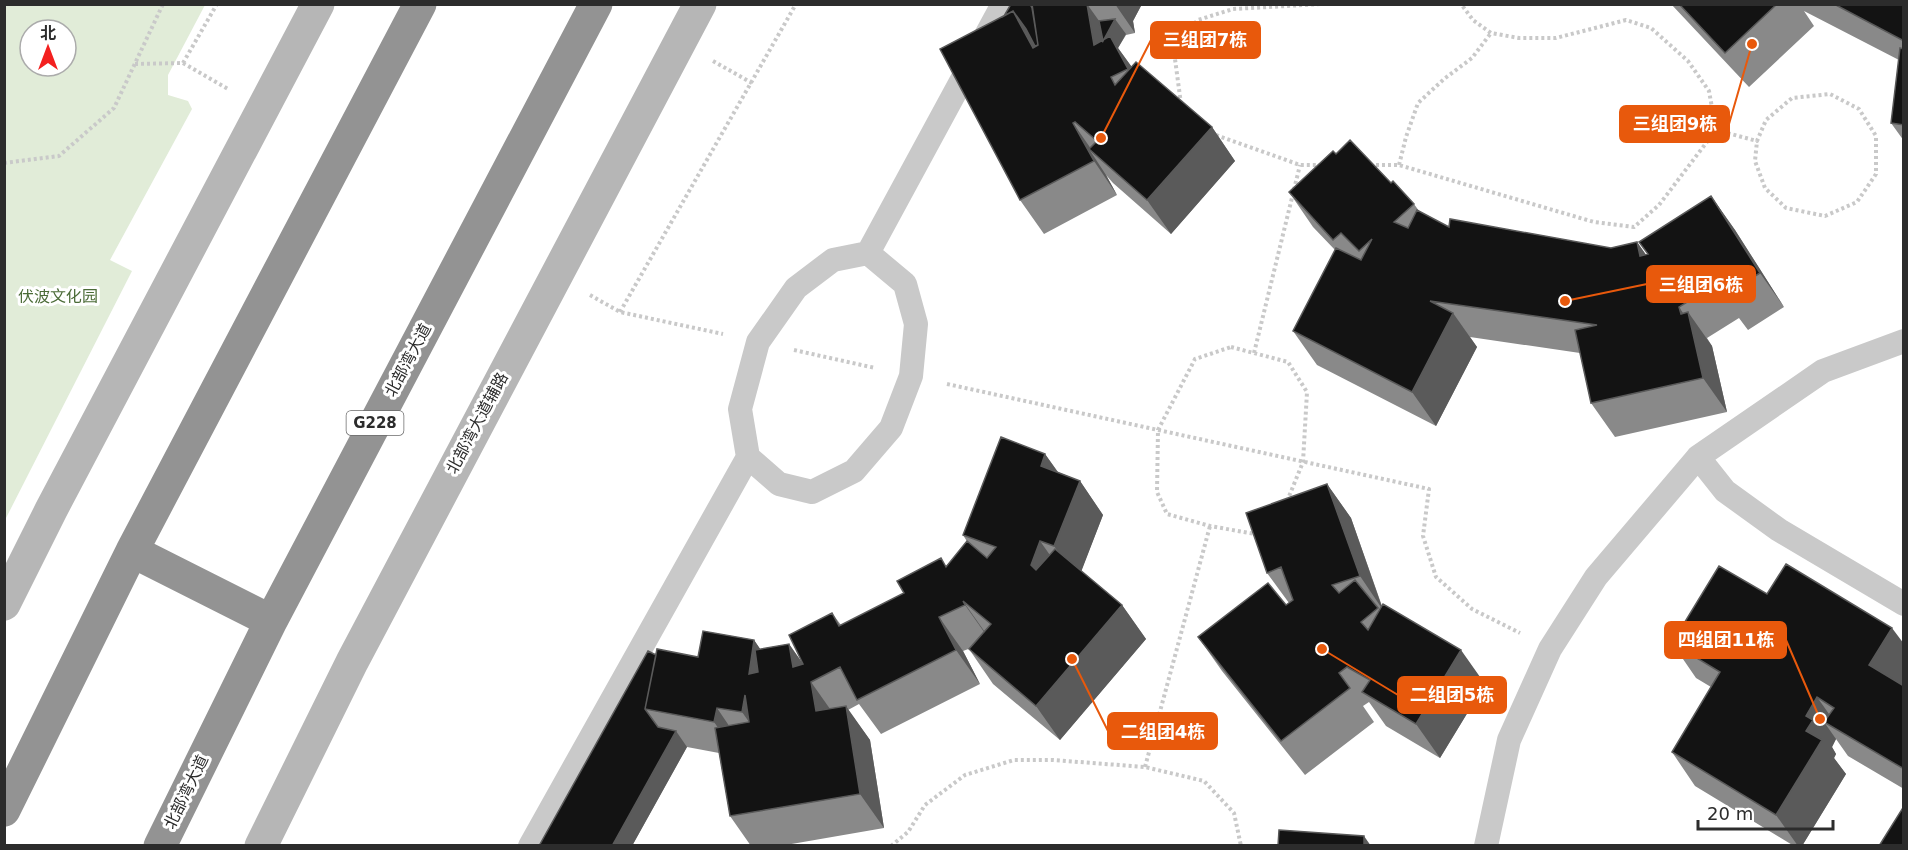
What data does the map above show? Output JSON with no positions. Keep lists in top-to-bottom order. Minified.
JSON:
{"streets":{"highway":["北部湾大道","G228"],"main road":["北部湾大道辅路"]},"parks":["伏波文化园"],"places":["三组团9栋","三组团7栋","三组团6栋","二组团5栋","二组团4栋","四组团11栋"],"scale_bar":"20 m","north":"top"}
